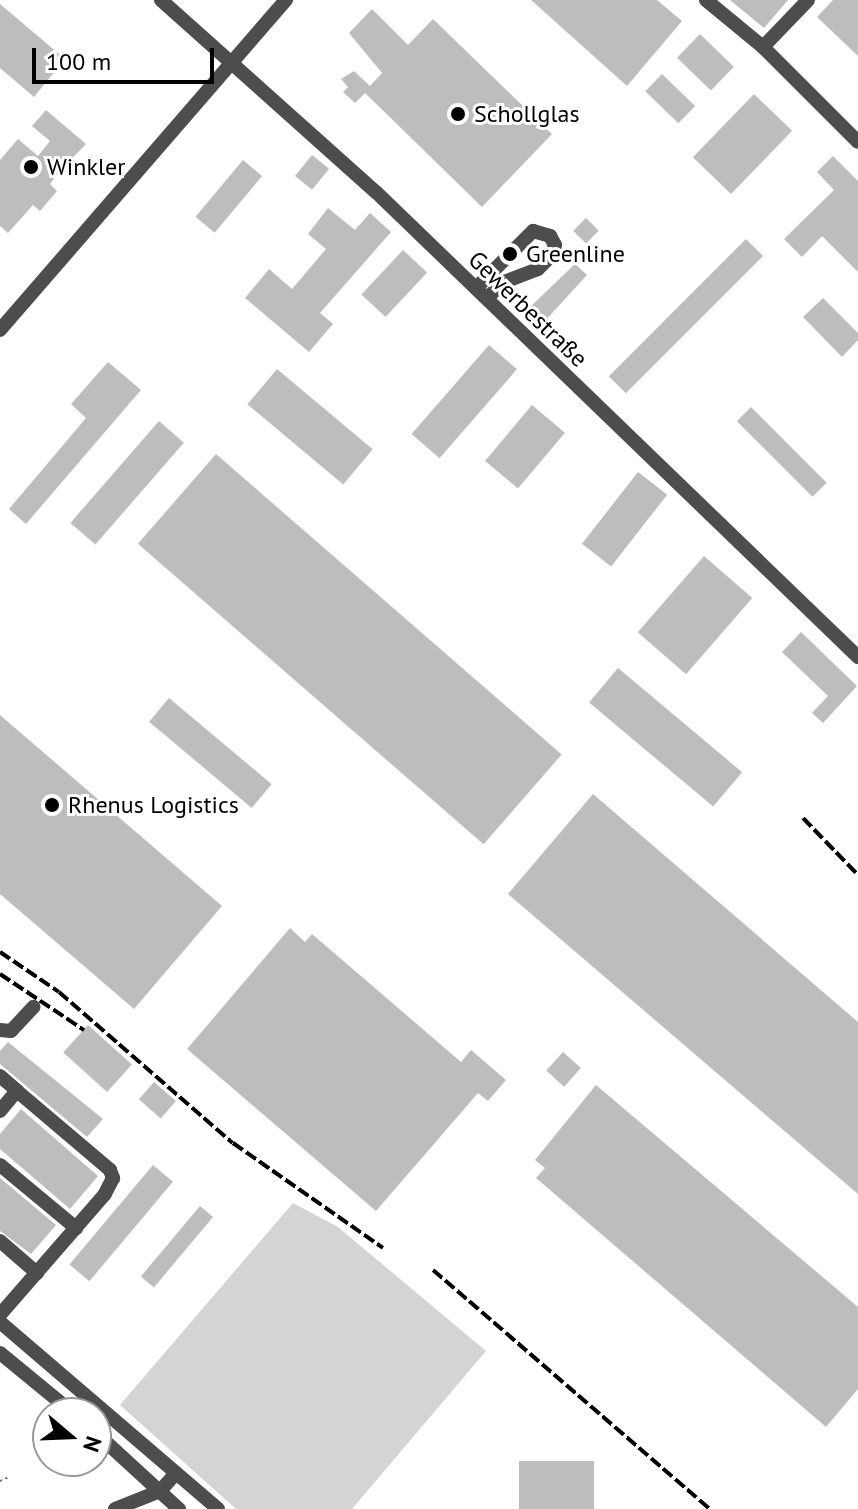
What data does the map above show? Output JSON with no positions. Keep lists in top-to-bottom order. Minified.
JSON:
{"streets":{"street":["Gewerbestraße"]},"places":["Schollglas","Winkler","Greenline","Rhenus Logistics"],"scale_bar":"100 m","north":"right"}
